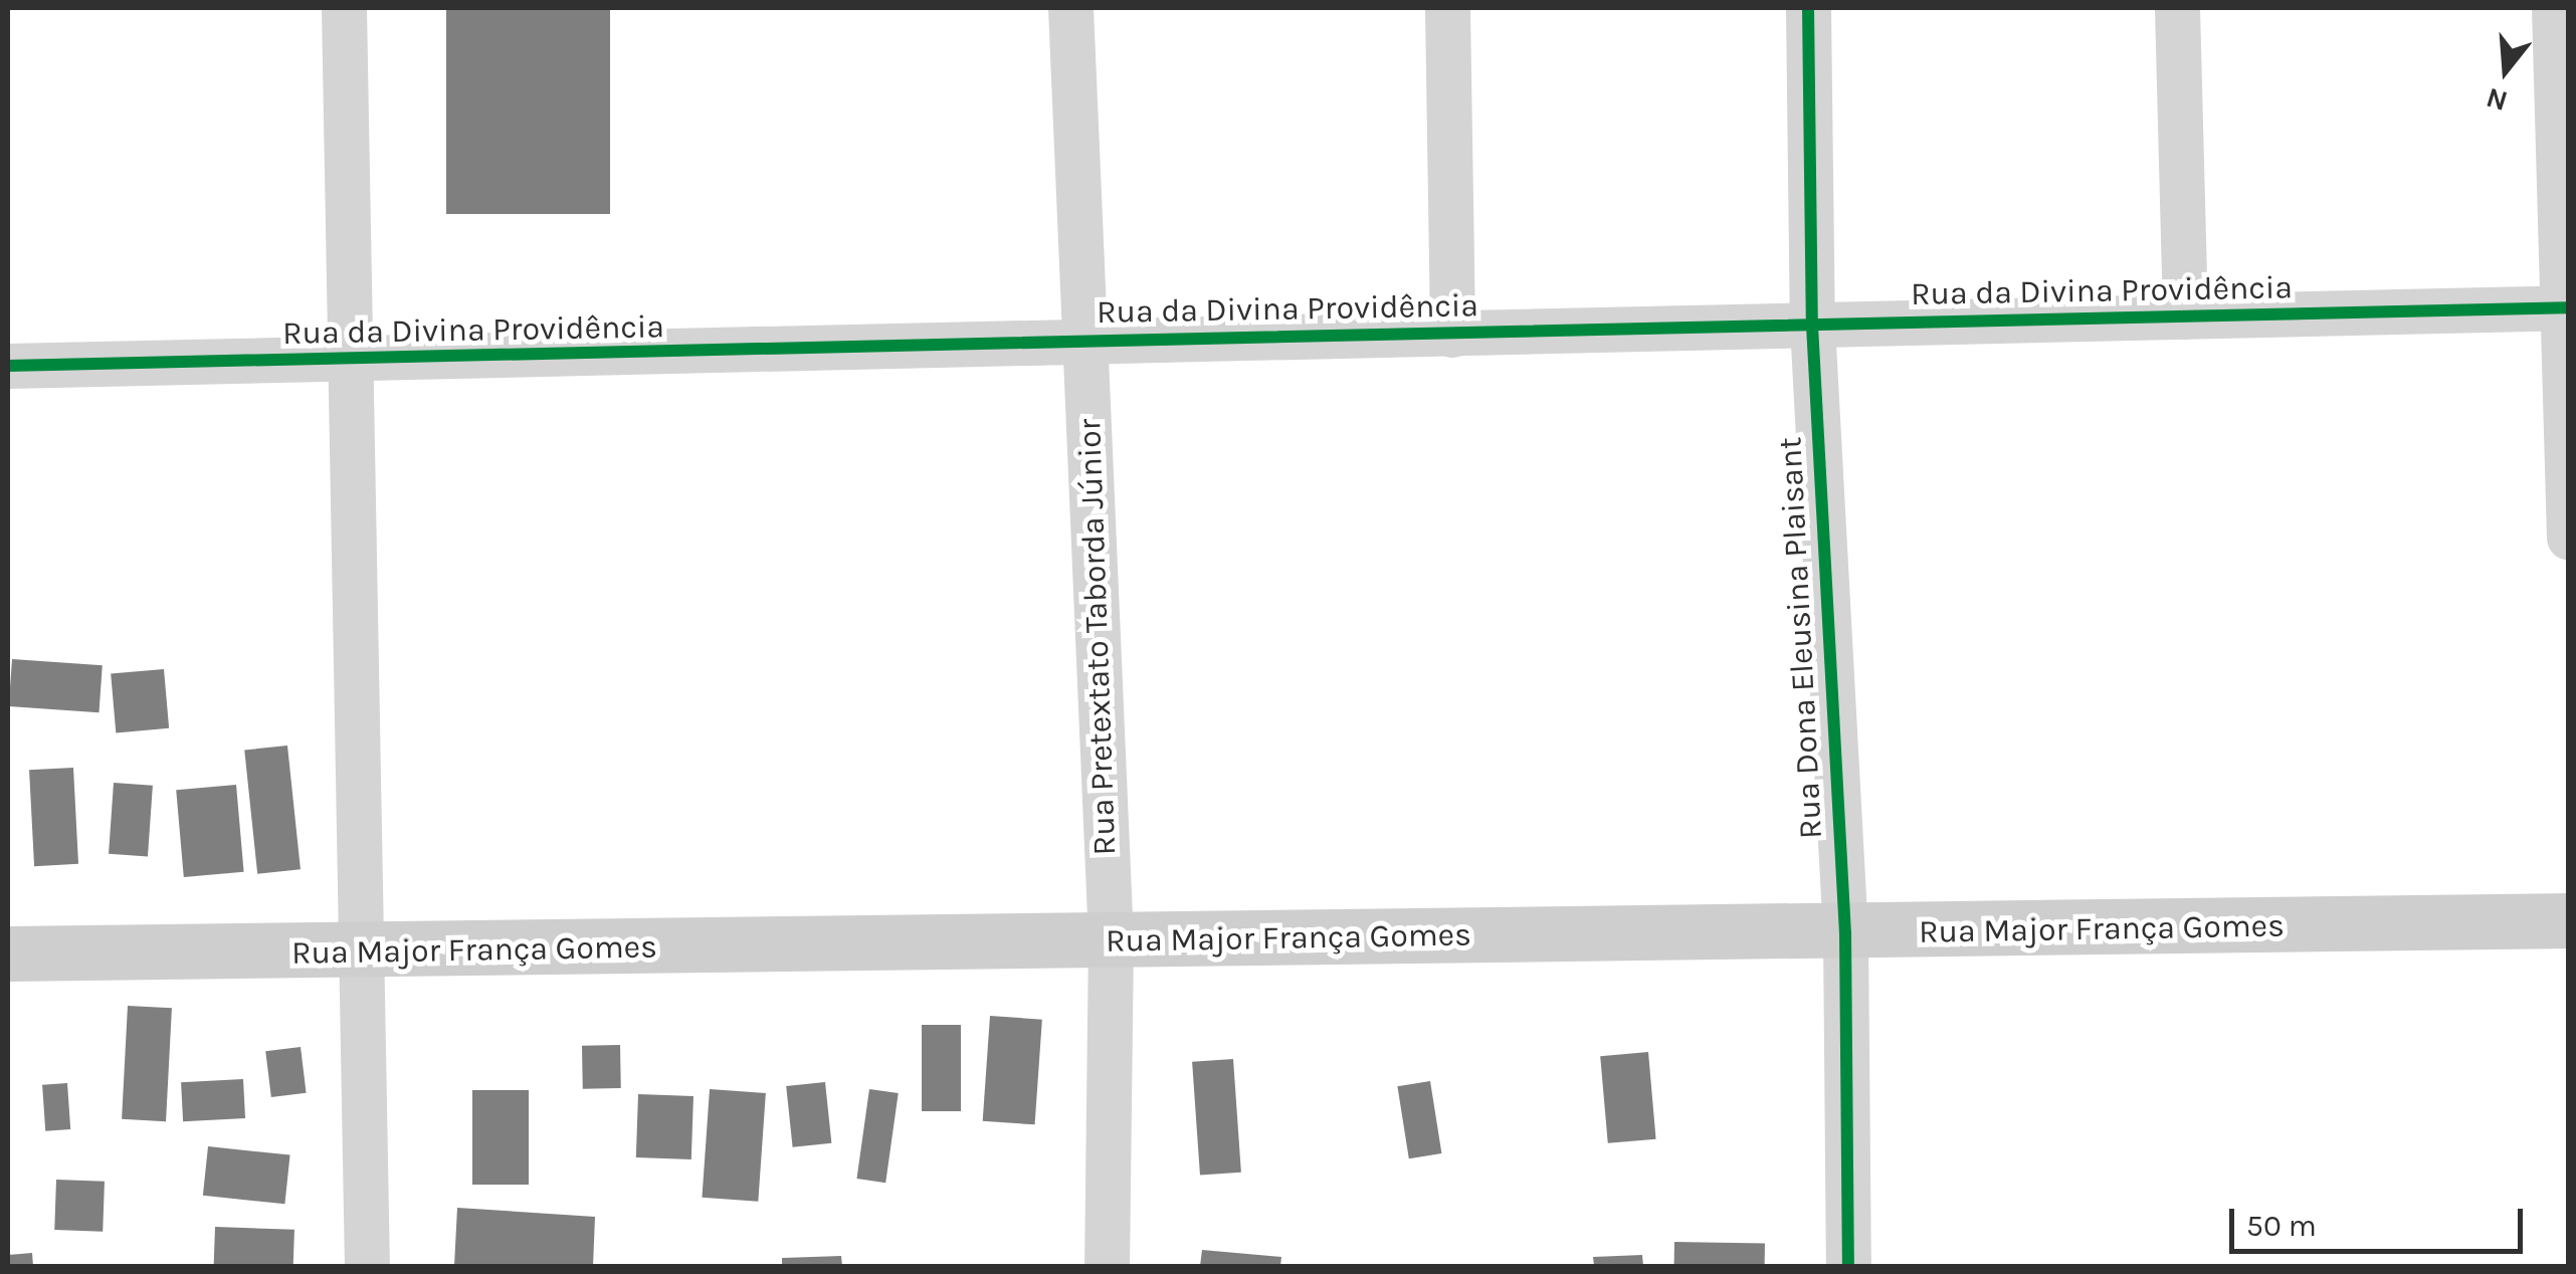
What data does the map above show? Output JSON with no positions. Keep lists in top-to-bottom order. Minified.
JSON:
{"streets":{"main road":["Rua Major França Gomes"],"street":["Rua da Divina Providência","Rua Pretextato Taborda Júnior","Rua Dona Eleusina Plaisant"]},"crossings":[["Rua da Divina Providência","Rua Pretextato Taborda Júnior"],["Rua da Divina Providência","Rua Dona Eleusina Plaisant"],["Rua Pretextato Taborda Júnior","Rua Major França Gomes"],["Rua Dona Eleusina Plaisant","Rua Major França Gomes"]],"scale_bar":"50 m","north":"bottom"}
